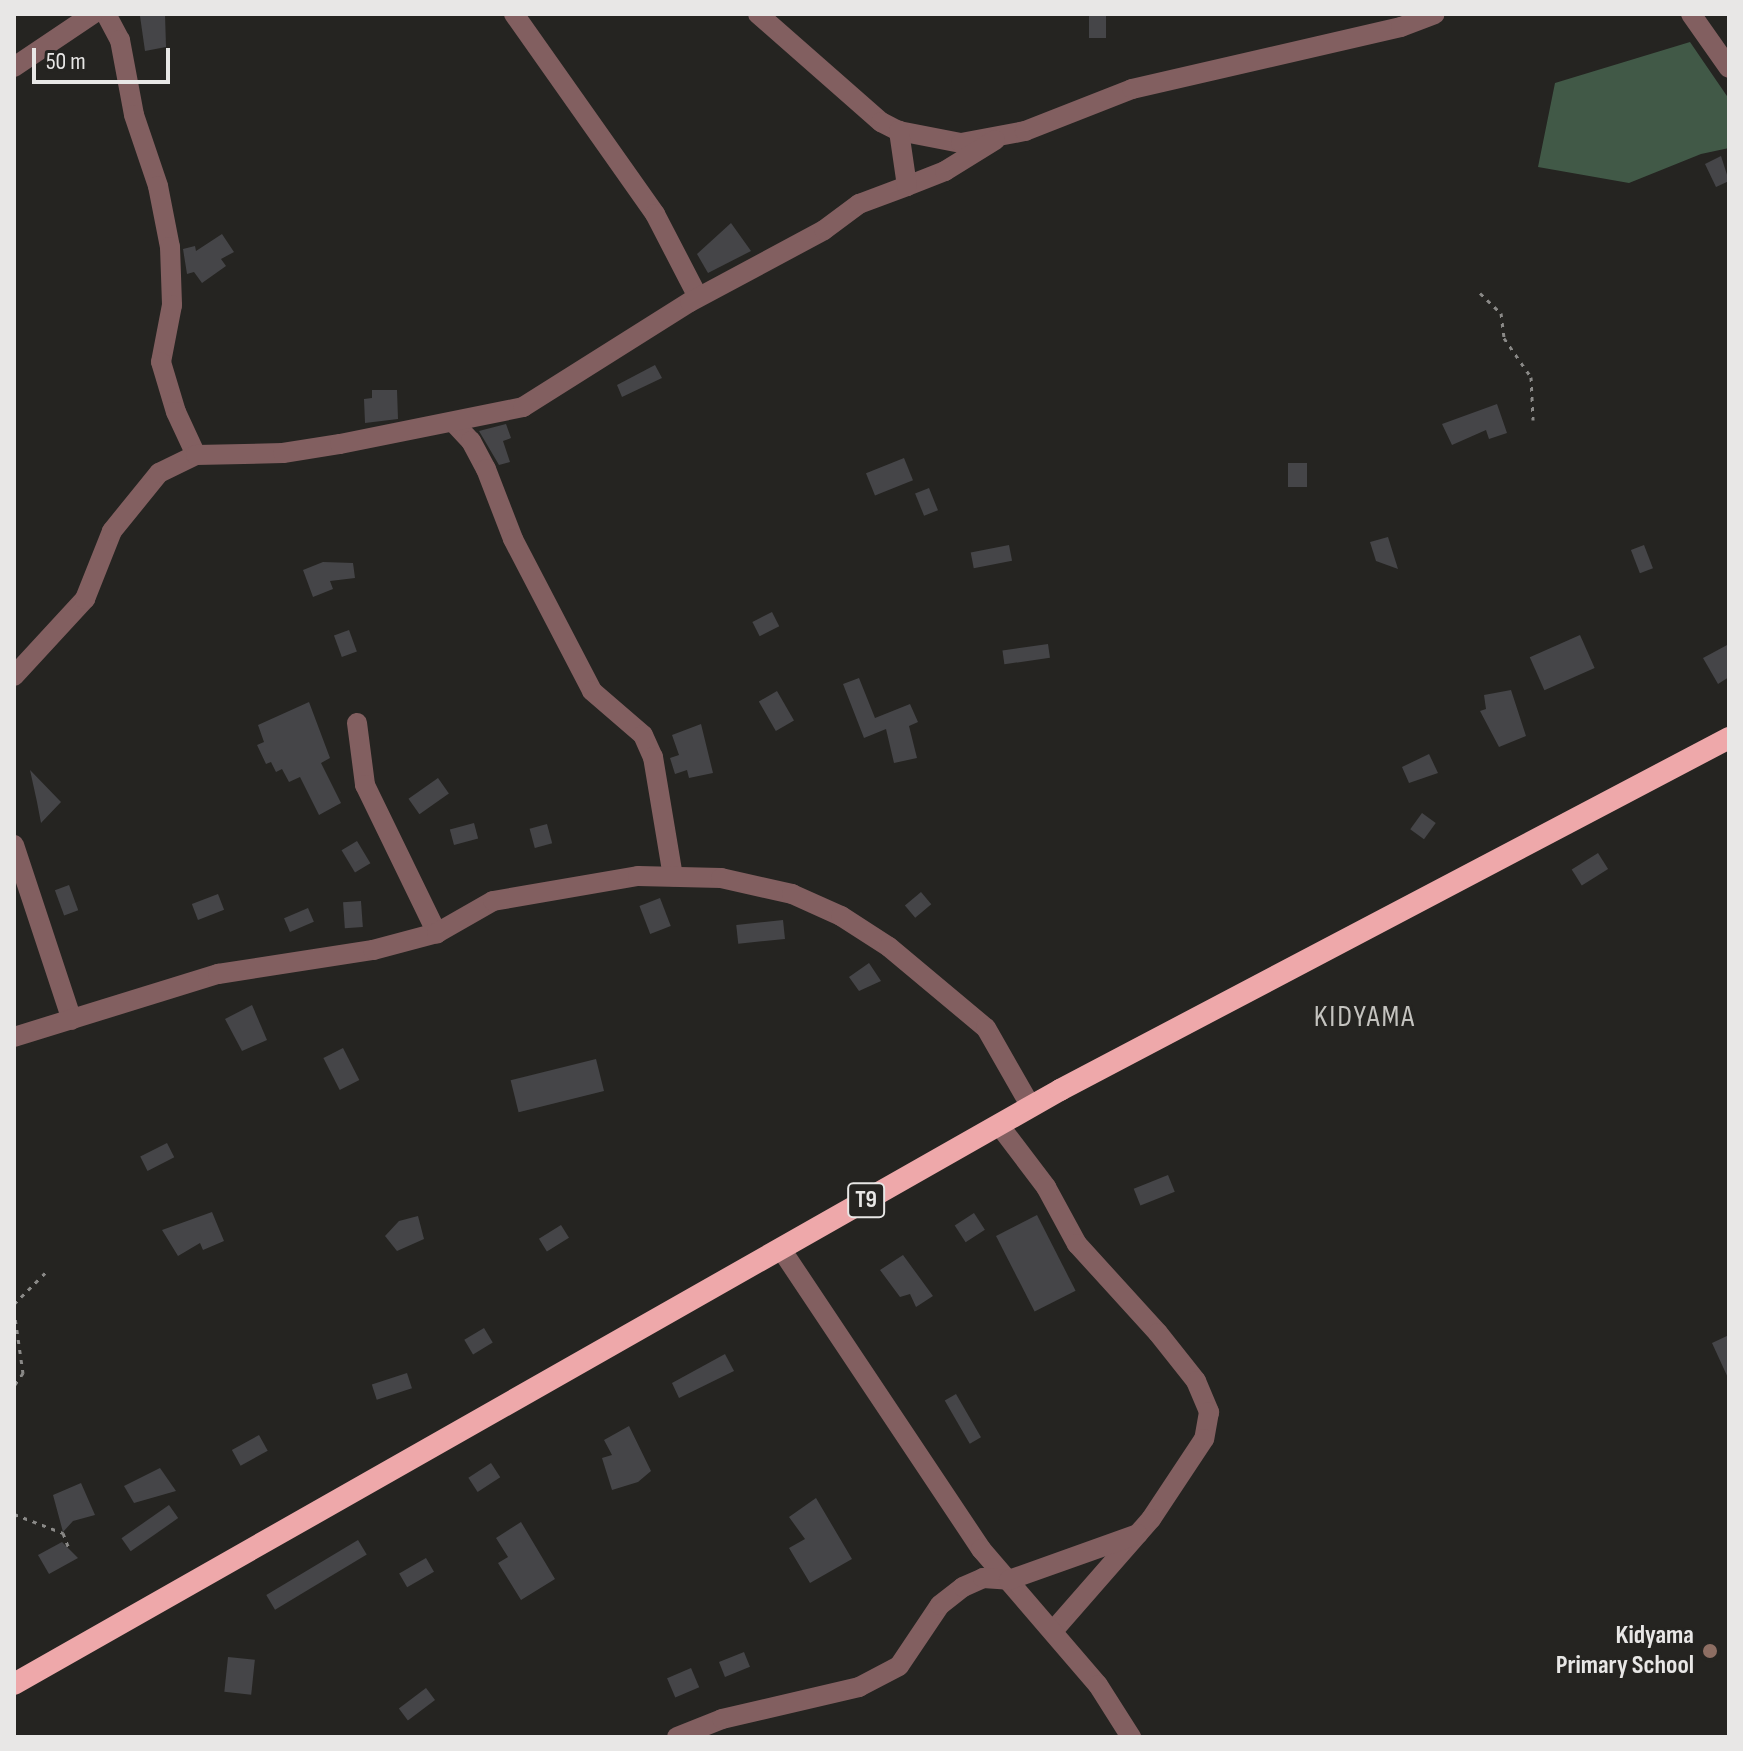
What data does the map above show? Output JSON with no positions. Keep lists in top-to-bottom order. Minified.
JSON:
{"streets":{"highway":["T9"]},"districts":["KIDYAMA"],"places":["Kidyama Primary School"],"scale_bar":"50 m"}
